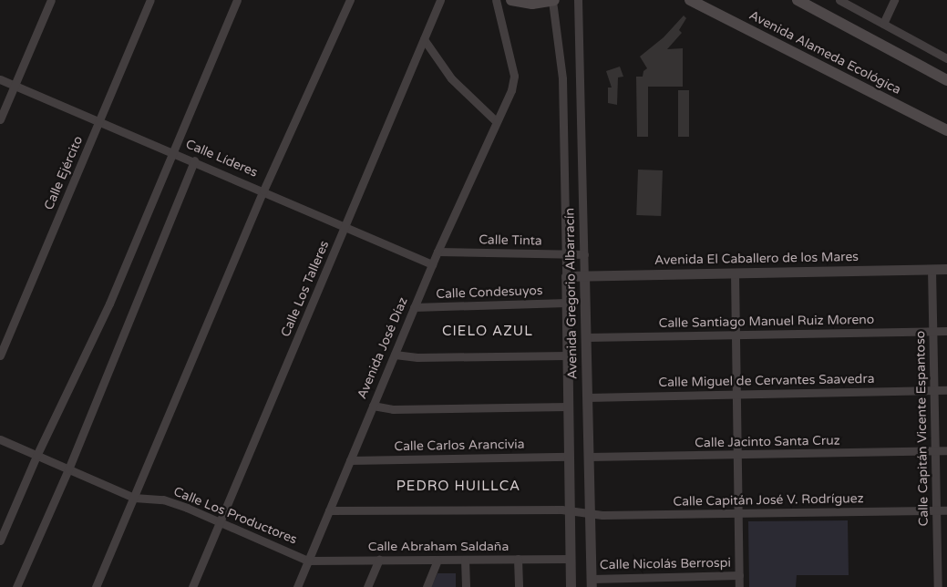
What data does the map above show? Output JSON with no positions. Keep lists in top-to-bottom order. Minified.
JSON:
{"streets":{"main road":["Avenida Alameda Ecológica"],"street":["Calle Líderes","Calle Ejército","Calle Tinta","Avenida El Caballero de los Mares","Calle Los Talleres","Calle Condesuyos","Avenida Gregorio Albarracín","Calle Santiago Manuel Ruiz Moreno","Avenida José Díaz","Calle Miguel de Cervantes Saavedra","Calle Capitán Vicente Espantoso","Calle Jacinto Santa Cruz","Calle Carlos Arancivia","Calle Capitán José V. Rodríguez","Calle Los Productores","Calle Abraham Saldaña","Calle Nicolás Berrospi"]},"crossings":[["Calle Líderes","Calle Ejército"],["Calle Líderes","Calle Los Talleres"],["Calle Líderes","Avenida José Díaz"],["Calle Tinta","Avenida Gregorio Albarracín"],["Calle Tinta","Avenida José Díaz"],["Avenida El Caballero de los Mares","Avenida Gregorio Albarracín"],["Avenida El Caballero de los Mares","Calle Capitán Vicente Espantoso"],["Calle Los Talleres","Calle Los Productores"],["Calle Condesuyos","Avenida Gregorio Albarracín"],["Calle Condesuyos","Avenida José Díaz"],["Avenida Gregorio Albarracín","Calle Santiago Manuel Ruiz Moreno"],["Avenida Gregorio Albarracín","Calle Miguel de Cervantes Saavedra"],["Avenida Gregorio Albarracín","Calle Jacinto Santa Cruz"],["Avenida Gregorio Albarracín","Calle Carlos Arancivia"],["Avenida Gregorio Albarracín","Calle Capitán José V. Rodríguez"],["Avenida Gregorio Albarracín","Calle Abraham Saldaña"],["Avenida Gregorio Albarracín","Calle Nicolás Berrospi"],["Calle Santiago Manuel Ruiz Moreno","Calle Capitán Vicente Espantoso"],["Avenida José Díaz","Calle Carlos Arancivia"],["Avenida José Díaz","Calle Capitán José V. Rodríguez"],["Avenida José Díaz","Calle Los Productores"],["Avenida José Díaz","Calle Abraham Saldaña"],["Calle Miguel de Cervantes Saavedra","Calle Capitán Vicente Espantoso"],["Calle Capitán Vicente Espantoso","Calle Jacinto Santa Cruz"],["Calle Capitán Vicente Espantoso","Calle Capitán José V. Rodríguez"],["Calle Los Productores","Calle Abraham Saldaña"]],"districts":["CIELO AZUL","PEDRO HUILLCA"]}
